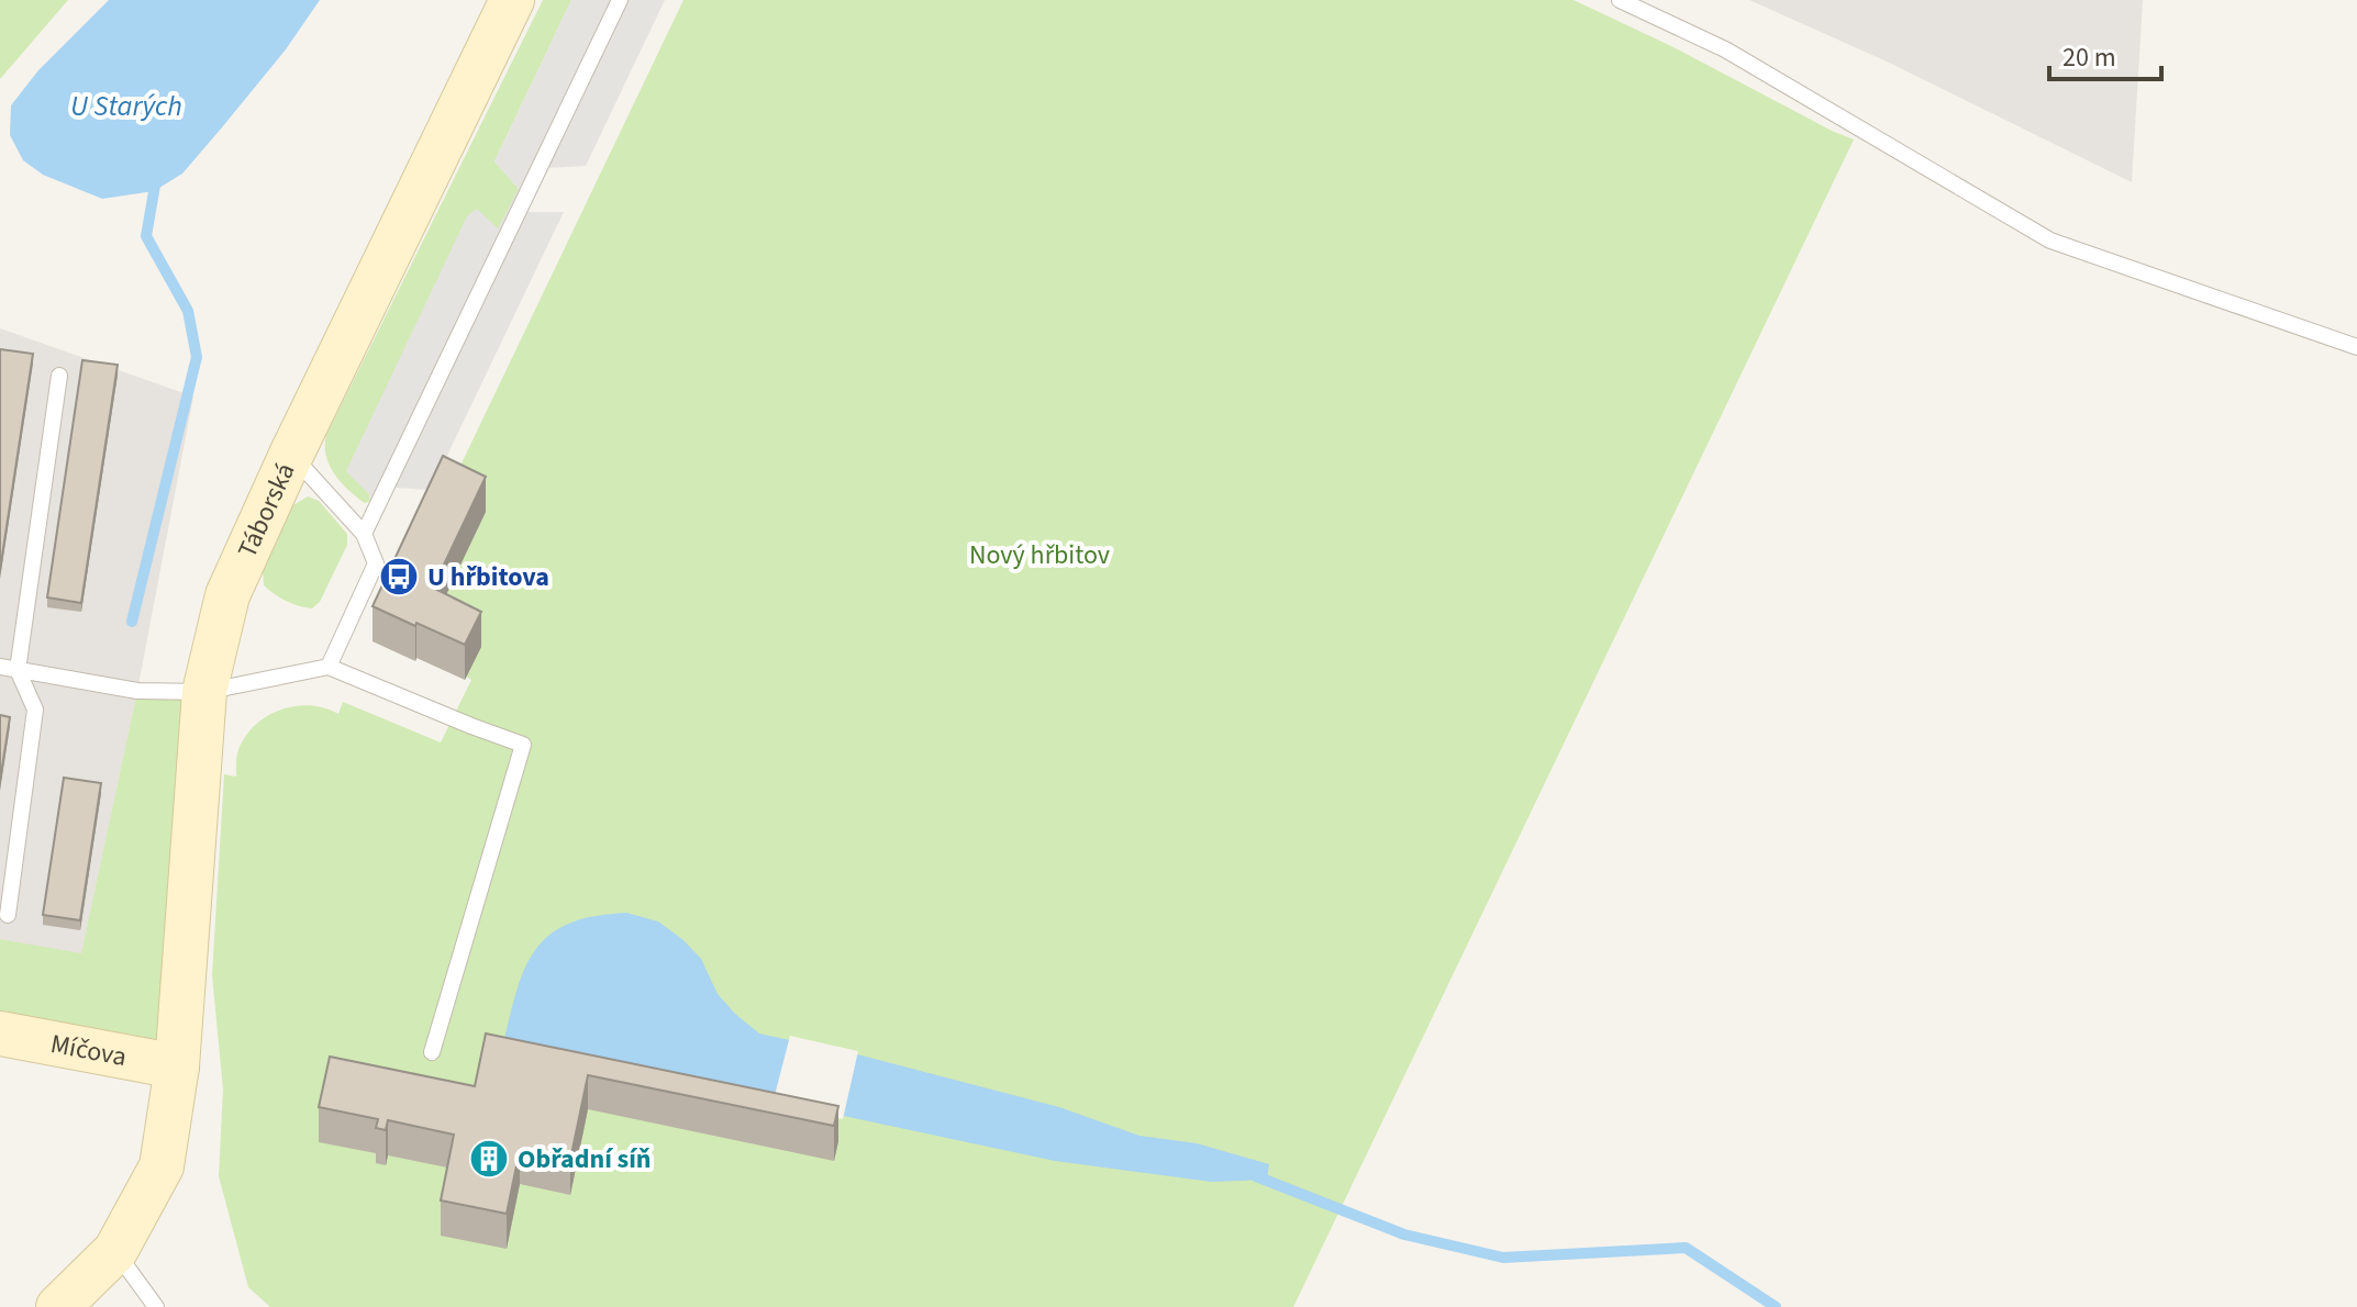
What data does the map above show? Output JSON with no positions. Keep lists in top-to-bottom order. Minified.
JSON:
{"streets":{"street":["Táborská","Míčova"]},"crossings":[["Táborská","Míčova"]],"water":["U Starých"],"parks":["Nový hřbitov"],"places":{"bus stop":["U hřbitova"],"building":["Obřadní síň"]},"scale_bar":"20 m"}
